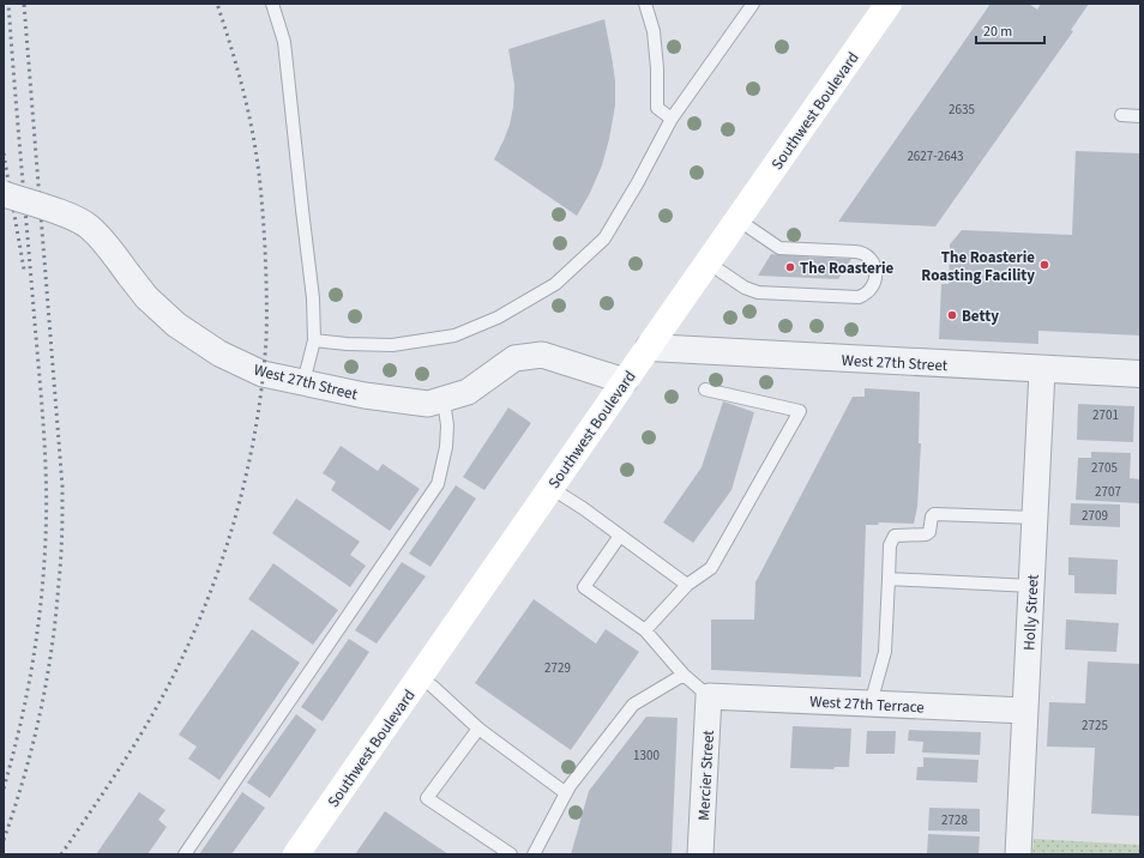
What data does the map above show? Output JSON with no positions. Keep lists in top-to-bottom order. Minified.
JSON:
{"streets":{"main road":["Southwest Boulevard"],"street":["West 27th Street","Holly Street","West 27th Terrace","Mercier Street"]},"crossings":[["Southwest Boulevard","West 27th Street"],["West 27th Street","Holly Street"],["Holly Street","West 27th Terrace"],["West 27th Terrace","Mercier Street"]],"places":["The Roasterie Roasting Facility","The Roasterie","Betty"],"house_numbers":["2635","2627-2643","2701","2705","2707","2709","2729","2725","1300","2728"],"scale_bar":"20 m"}
